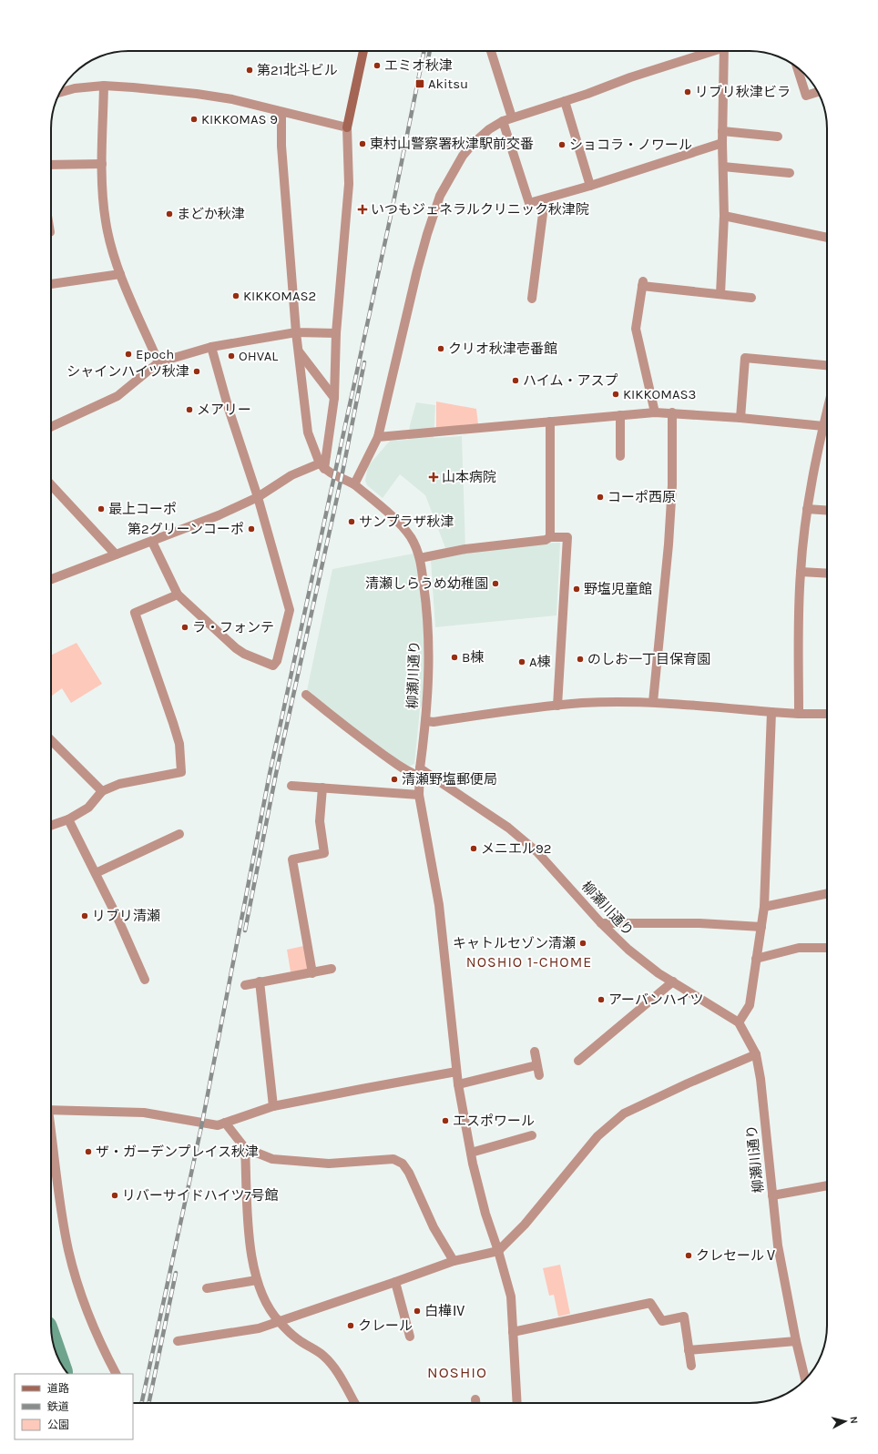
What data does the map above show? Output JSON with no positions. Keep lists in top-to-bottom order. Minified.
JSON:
{"streets":{"street":["柳瀬川通り"]},"districts":["NOSHIO 1-CHOME","NOSHIO"],"places":{"other":["エミオ秋津","第21北斗ビル","リブリ秋津ビラ","KIKKOMAS 9","東村山警察署秋津駅前交番","ショコラ・ノワール","まどか秋津","KIKKOMAS2","クリオ秋津壱番館","Epoch","OHVAL","シャインハイツ秋津","ハイム・アスプ","KIKKOMAS3","メアリー","コーポ西原","最上コーポ","サンプラザ秋津","第2グリーンコーポ","清瀬しらうめ幼稚園","野塩児童館","ラ・フォンテ","B棟","のしお一丁目保育園","A棟","清瀬野塩郵便局","メニエル92","リブリ清瀬","キャトルセゾン清瀬","アーバンハイツ","エスポワール","ザ・ガーデンプレイス秋津","リバーサイドハイツ7号館","クレセールⅤ","白樺Ⅳ","クレール"],"transit":["Akitsu"],"health":["いつもジェネラルクリニック秋津院","山本病院"]},"legend":["道路","鉄道","公園"],"north":"right"}
